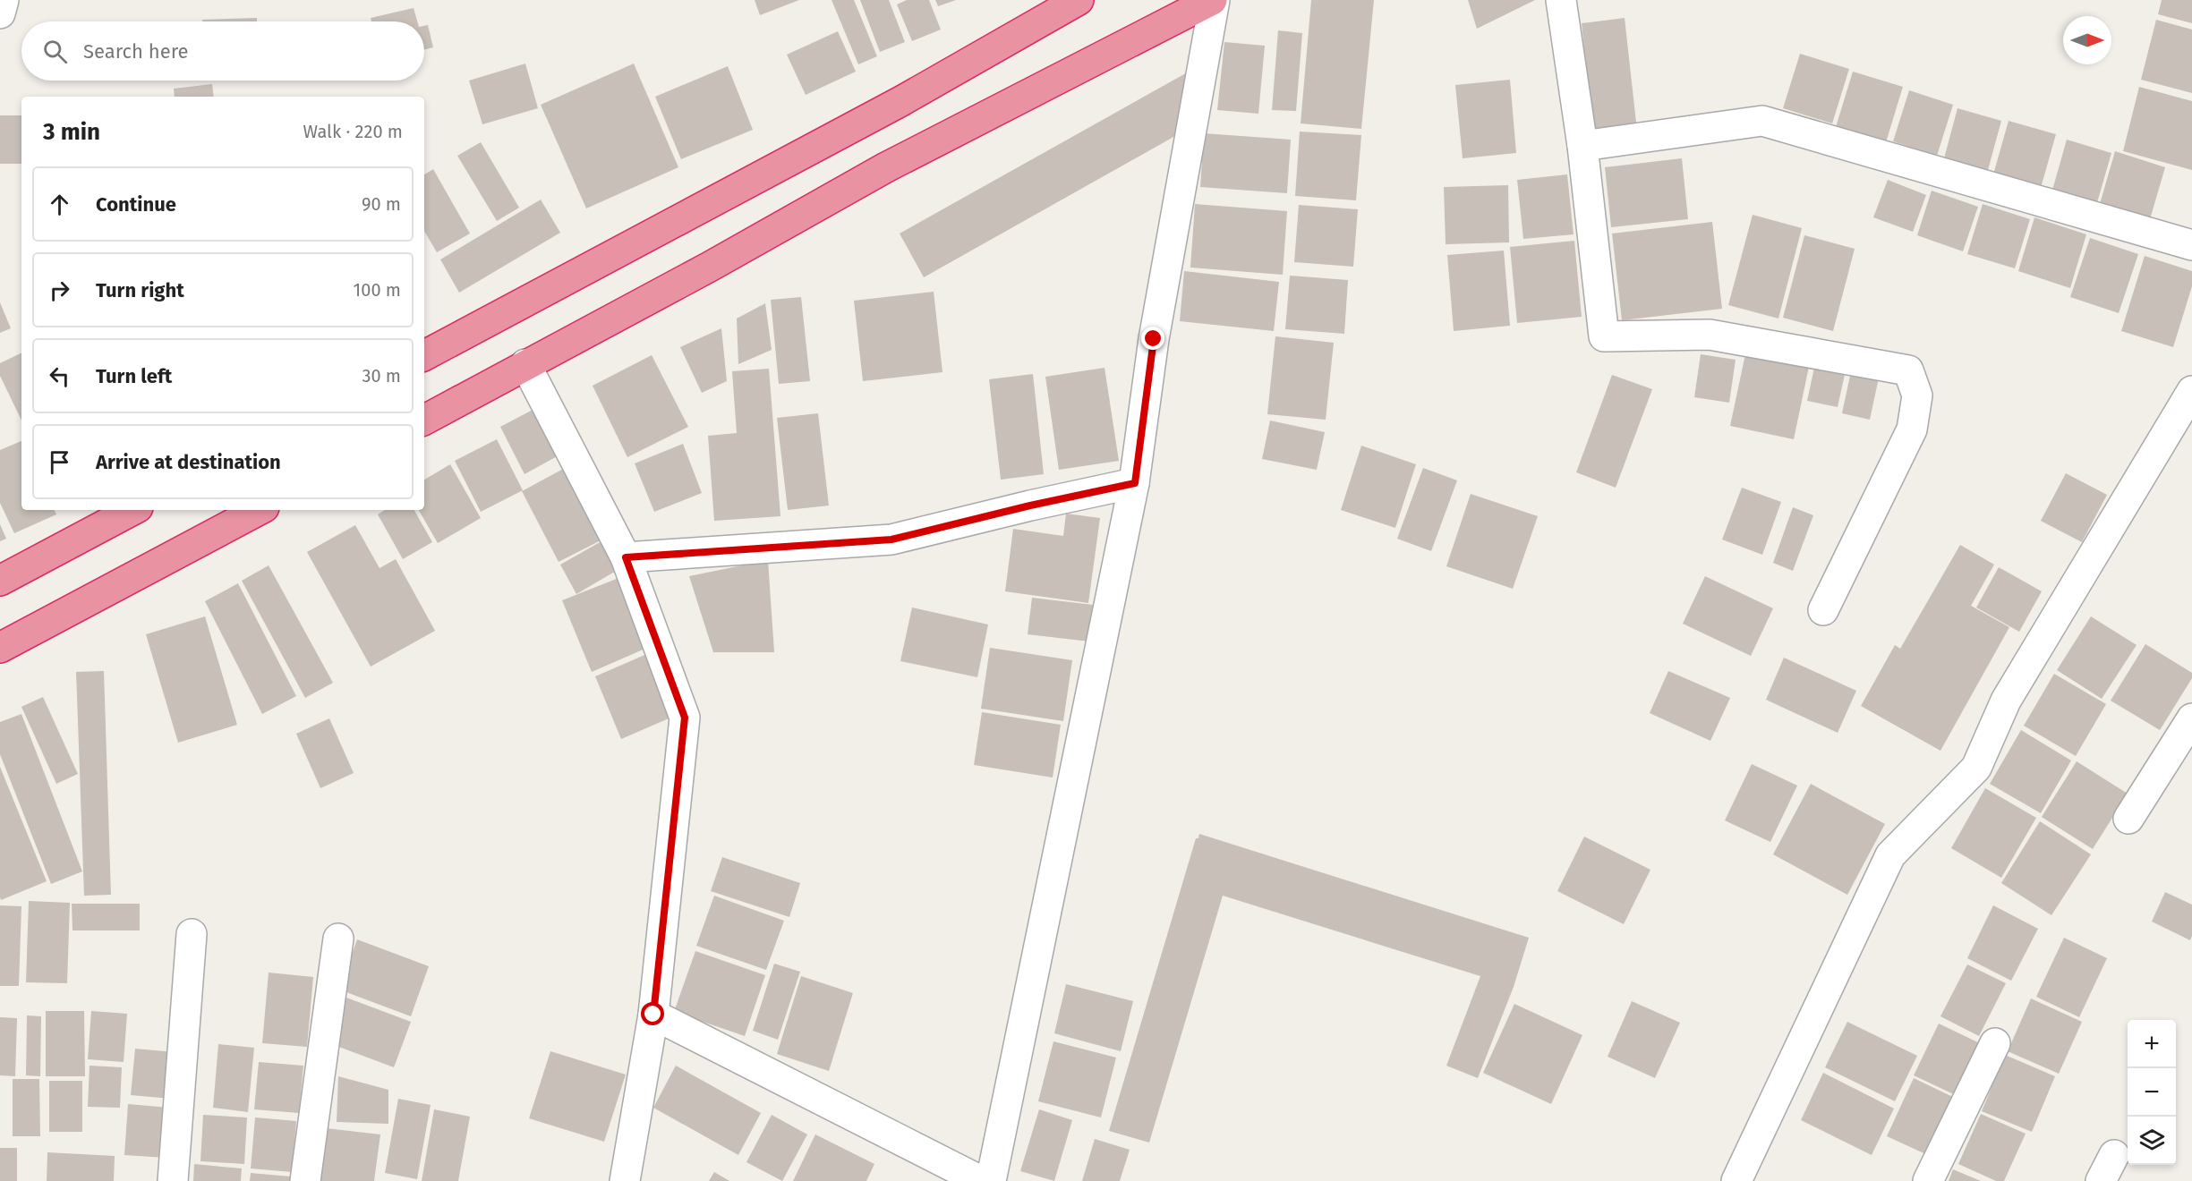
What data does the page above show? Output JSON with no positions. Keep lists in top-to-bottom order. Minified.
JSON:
{"north":"right","page":{"search":"Search here","heading":["3 min","Walk · 220 m"],"list":[["Continue","90 m"],["Turn right","100 m"],["Turn left","30 m"],"Arrive at destination"],"map_buttons":["+","−"]}}
